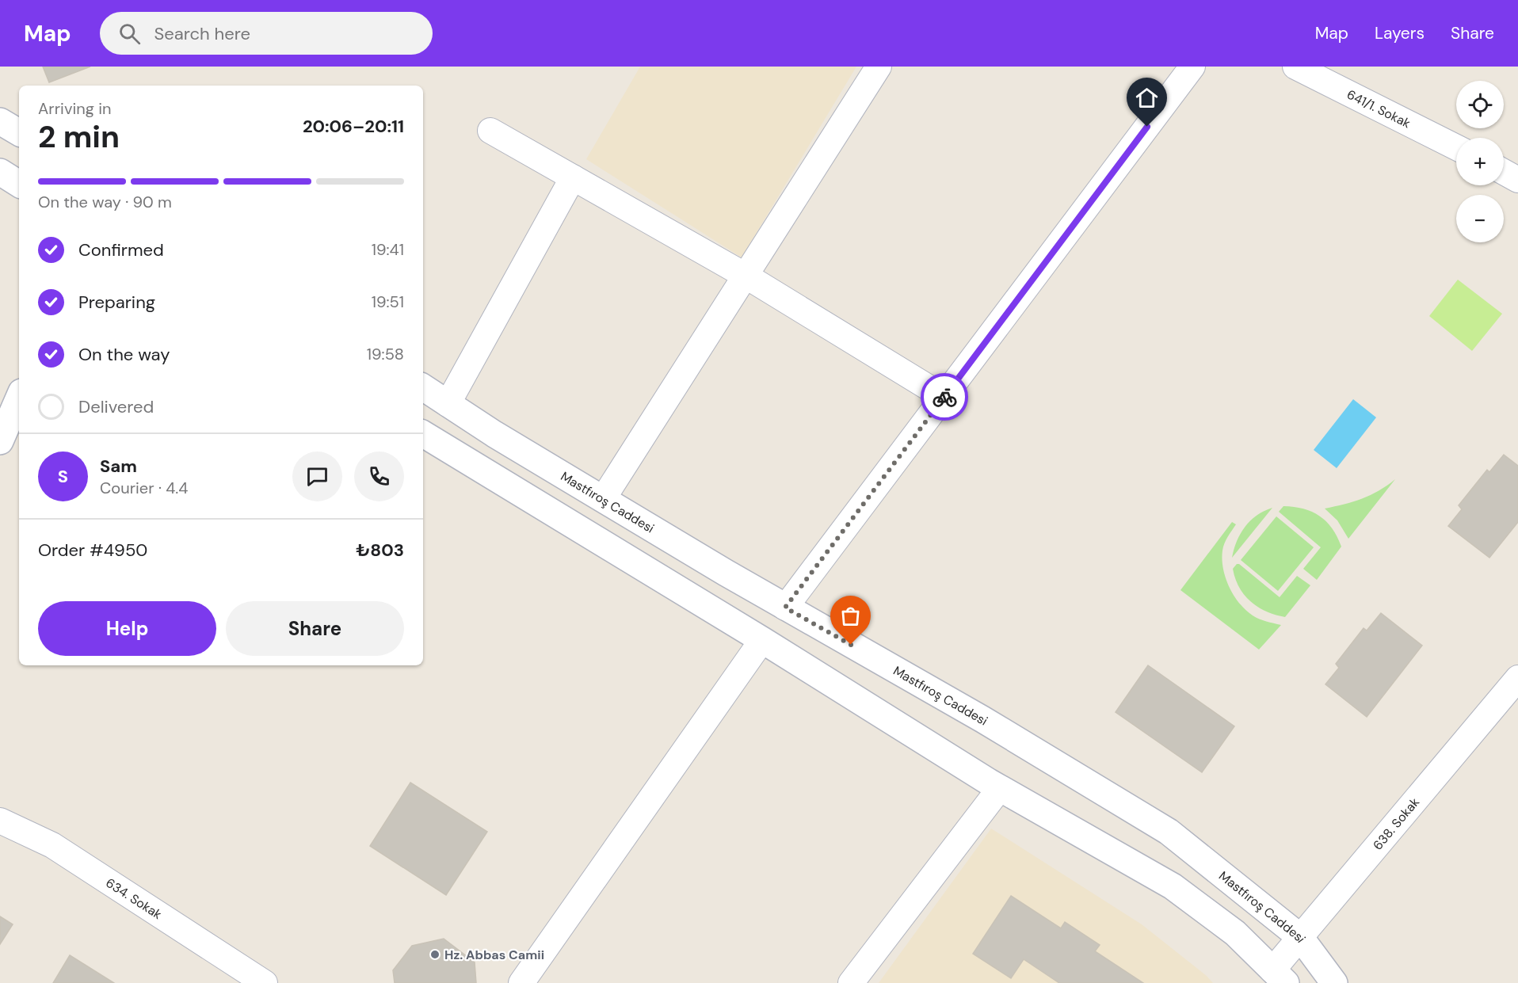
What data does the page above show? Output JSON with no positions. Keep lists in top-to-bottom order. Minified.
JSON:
{"streets":{"main road":["Mastfıroş Caddesi"],"street":["641/1. Sokak","638. Sokak","634. Sokak"]},"crossings":[["Mastfıroş Caddesi","638. Sokak"]],"places":["Hz. Abbas Camii"],"page":{"header":"Map","search":"Search here","nav":["Map","Layers","Share"],"map_buttons":["+","−"],"heading":["2 min","Arriving in","20:06–20:11"],"panel":["Sam","Courier · 4.4","Order #4950","₺803"],"bar":"On the way · 90 m","list":[["Confirmed","19:41"],["Preparing","19:51"],["On the way","19:58"],"Delivered"],"round":"S","buttons":["Help","Share"]}}
